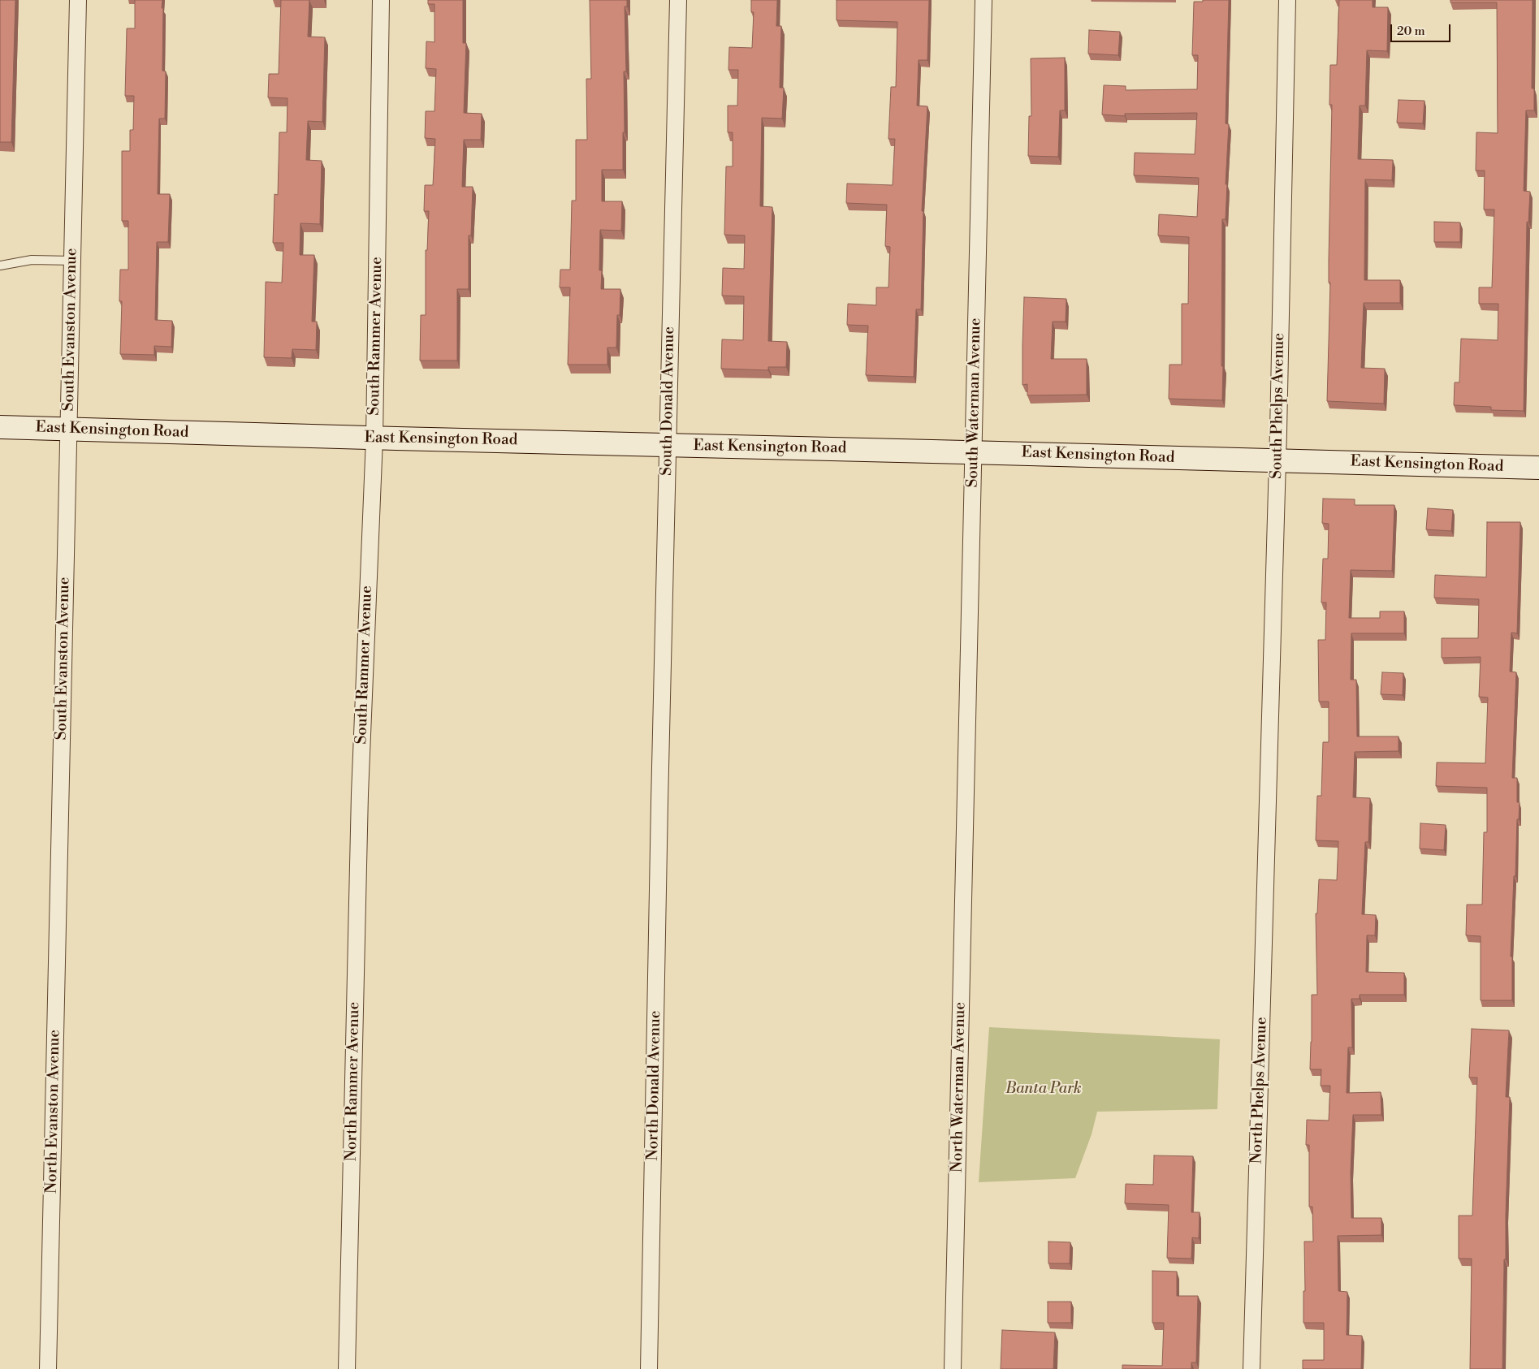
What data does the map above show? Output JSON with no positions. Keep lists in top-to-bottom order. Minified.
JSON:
{"streets":{"main road":["East Kensington Road"],"street":["South Evanston Avenue","South Rammer Avenue","South Donald Avenue","South Waterman Avenue","South Phelps Avenue","North Rammer Avenue","North Donald Avenue","North Waterman Avenue","North Phelps Avenue","North Evanston Avenue"]},"crossings":[["South Evanston Avenue","East Kensington Road"],["South Evanston Avenue","North Evanston Avenue"],["South Rammer Avenue","East Kensington Road"],["South Rammer Avenue","North Rammer Avenue"],["South Donald Avenue","East Kensington Road"],["South Donald Avenue","North Donald Avenue"],["South Waterman Avenue","East Kensington Road"],["South Waterman Avenue","North Waterman Avenue"],["South Phelps Avenue","East Kensington Road"],["South Phelps Avenue","North Phelps Avenue"]],"parks":["Banta Park"],"scale_bar":"20 m"}
